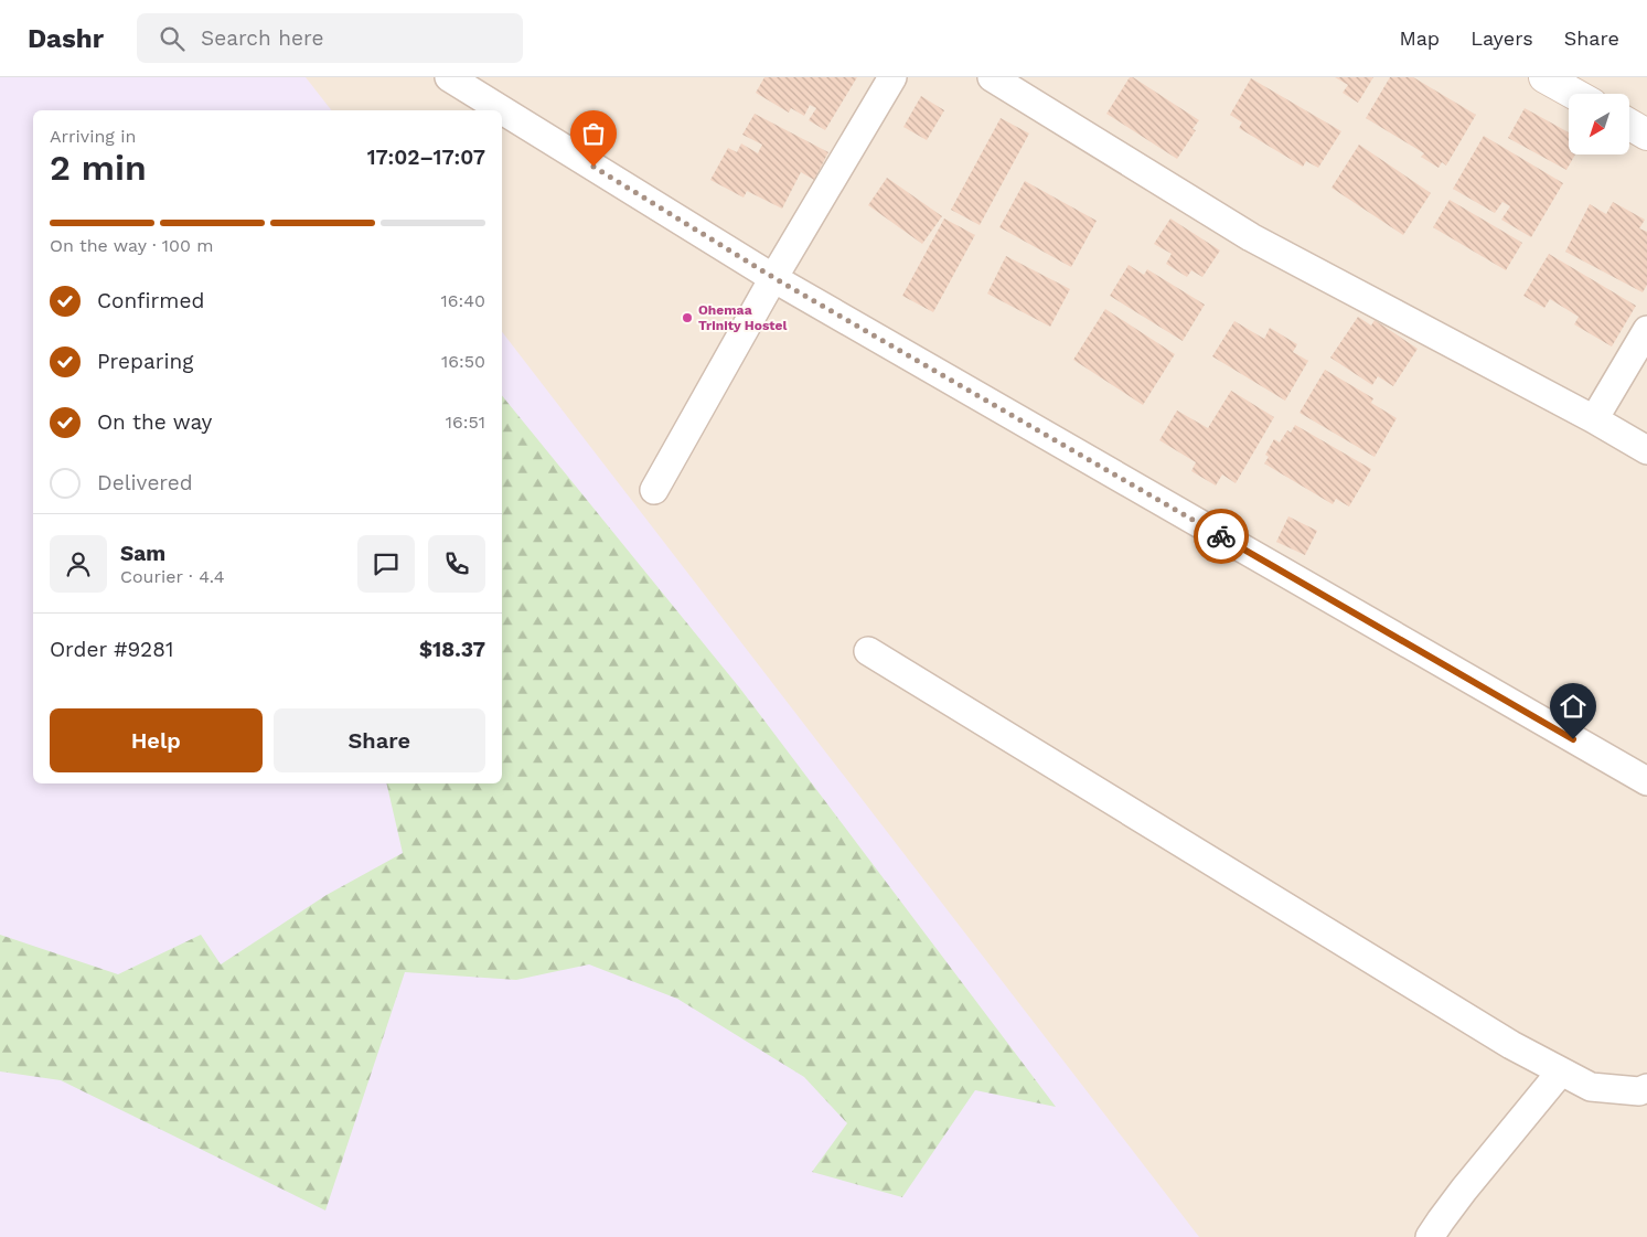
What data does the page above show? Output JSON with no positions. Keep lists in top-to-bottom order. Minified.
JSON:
{"places":["Ohemaa Trinity Hostel"],"north":"bottom left","page":{"header":"Dashr","search":"Search here","nav":["Map","Layers","Share"],"heading":["2 min","Arriving in","17:02–17:07"],"panel":["Sam","Courier · 4.4","Order #9281","$18.37"],"bar":"On the way · 100 m","list":[["Confirmed","16:40"],["Preparing","16:50"],["On the way","16:51"],"Delivered"],"buttons":["Help","Share"]}}
